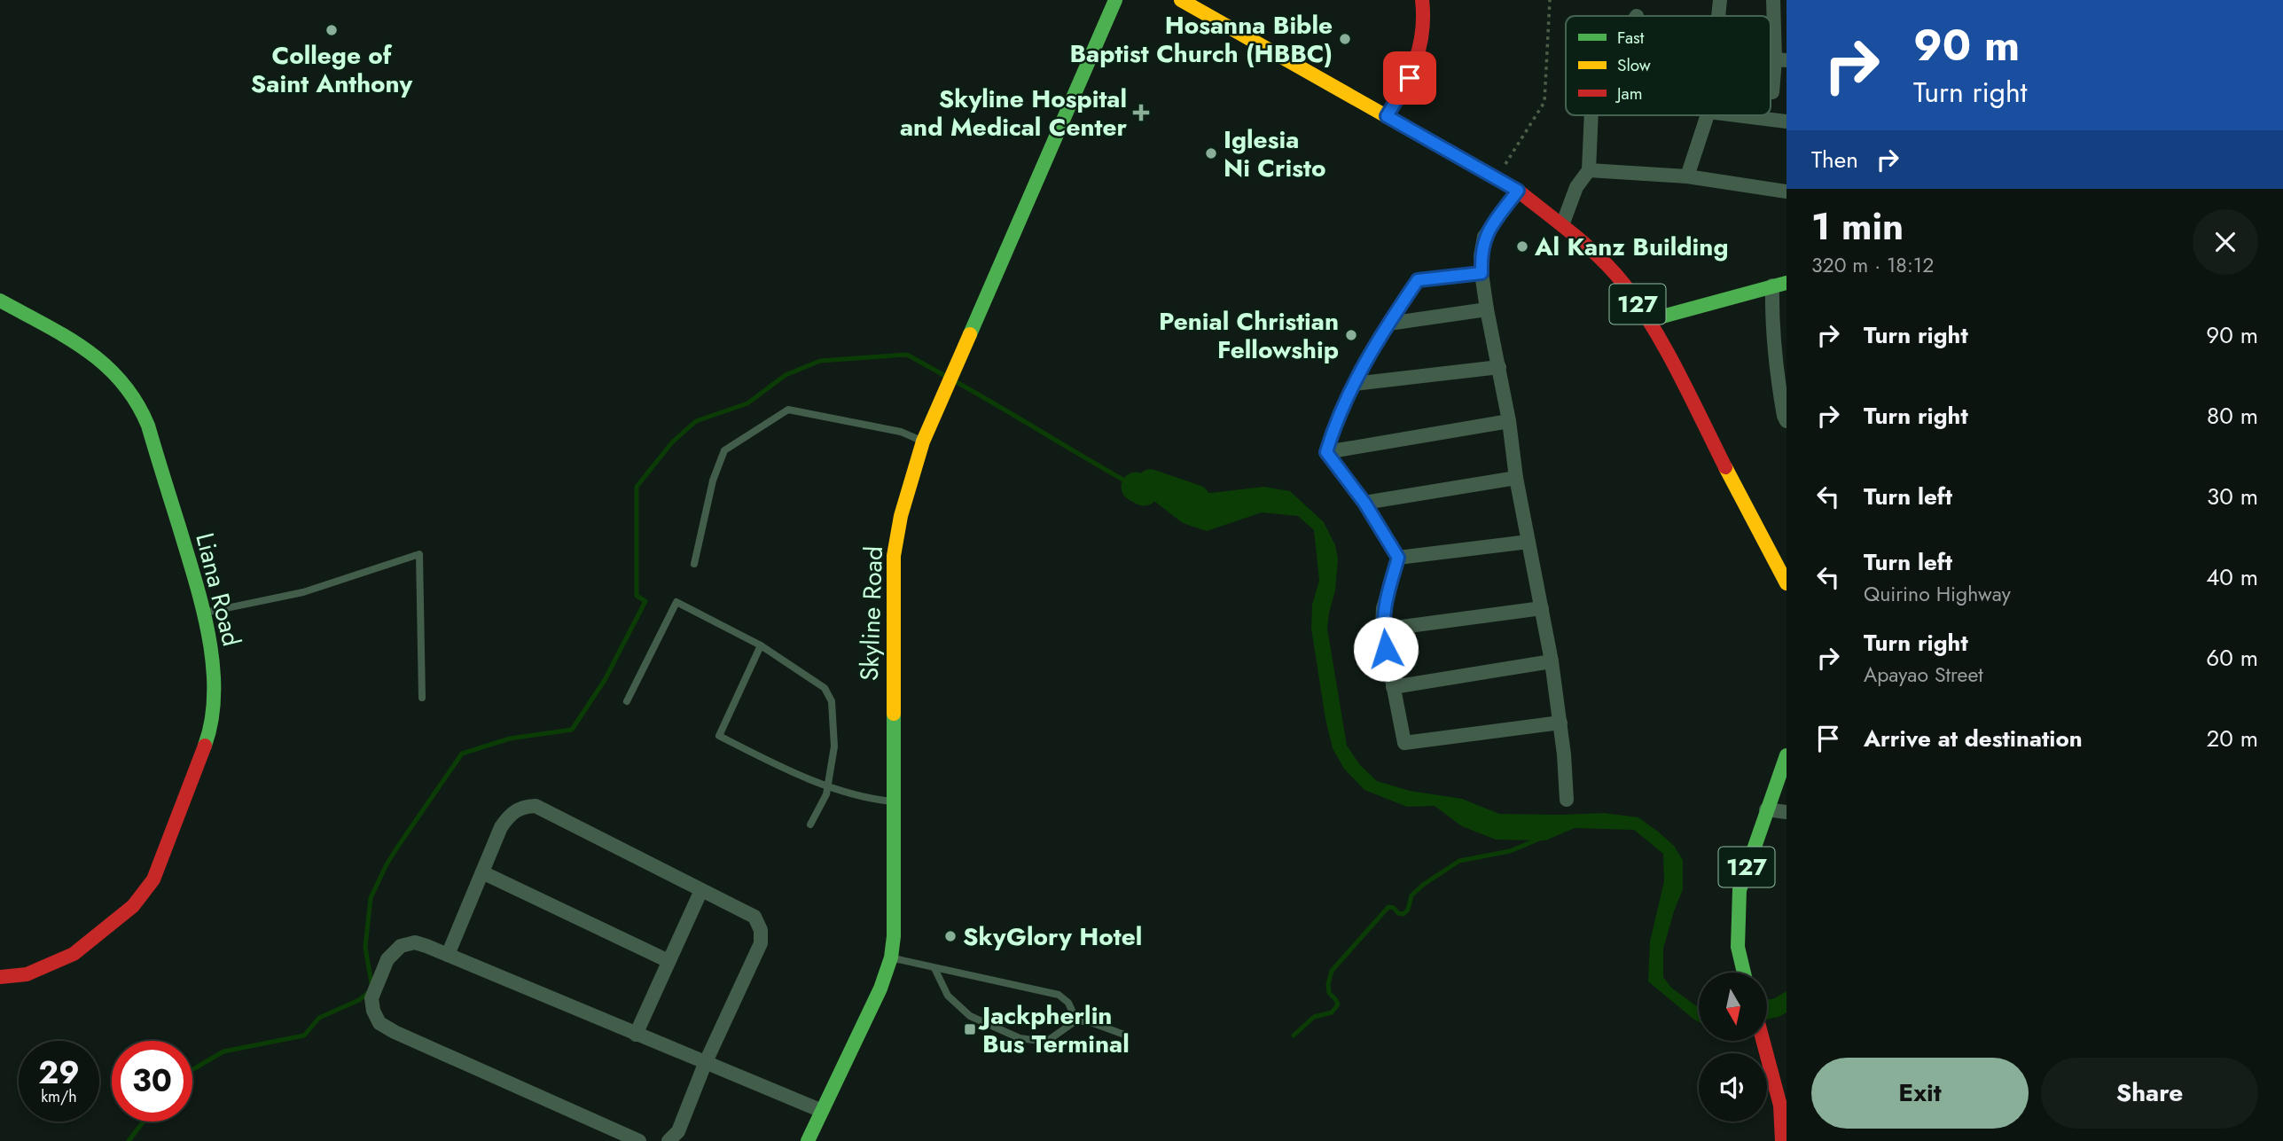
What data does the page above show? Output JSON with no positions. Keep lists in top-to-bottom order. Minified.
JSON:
{"streets":{"main road":["127","Liana Road","Skyline Road"]},"places":{"other":["College of Saint Anthony","Hosanna Bible Baptist Church (HBBC)","Iglesia Ni Cristo","Al Kanz Building","Penial Christian Fellowship","SkyGlory Hotel"],"health":["Skyline Hospital and Medical Center"],"transit":["Jackpherlin Bus Terminal"]},"legend":["Fast","Slow","Jam"],"north":"bottom","page":{"turn":["90 m","Turn right"],"then":"Then","heading":["1 min","320 m · 18:12"],"list":[{"name":"Turn right","value":"90 m"},{"name":"Turn right","value":"80 m"},{"name":"Turn left","value":"30 m"},{"name":"Turn left","note":"Quirino Highway","value":"40 m"},{"name":"Turn right","note":"Apayao Street","value":"60 m"},{"name":"Arrive at destination","value":"20 m"}],"speed":"29 km/h","limit":"30","buttons":["Exit","Share"]}}
